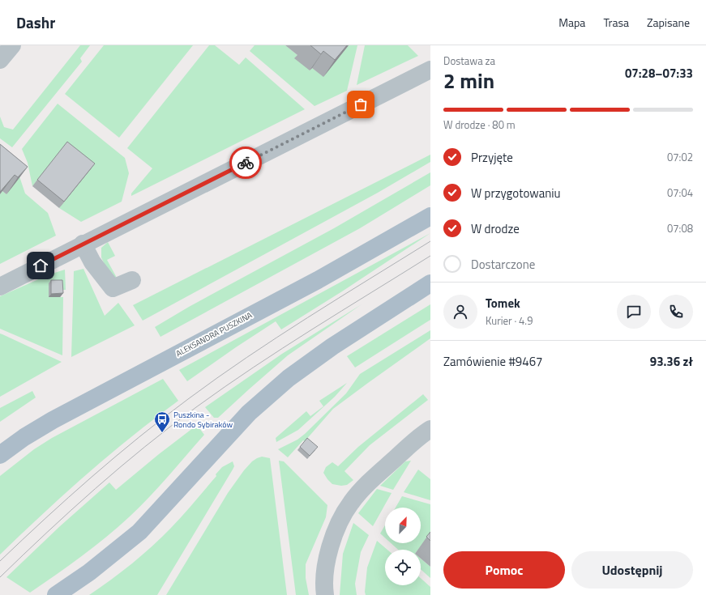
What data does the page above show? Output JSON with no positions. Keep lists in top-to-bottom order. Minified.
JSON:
{"streets":{"main road":["ALEKSANDRA PUSZKINA"]},"places":{"bus stop":["Puszkina - Rondo Sybiraków"]},"north":"top right","page":{"header":"Dashr","nav":["Mapa","Trasa","Zapisane"],"heading":["2 min","Dostawa za","07:28–07:33"],"panel":["Tomek","Kurier · 4.9","Zamówienie #9467","93.36 zł"],"bar":"W drodze · 80 m","list":[["Przyjęte","07:02"],["W przygotowaniu","07:04"],["W drodze","07:08"],"Dostarczone"],"buttons":["Pomoc","Udostępnij"]}}
